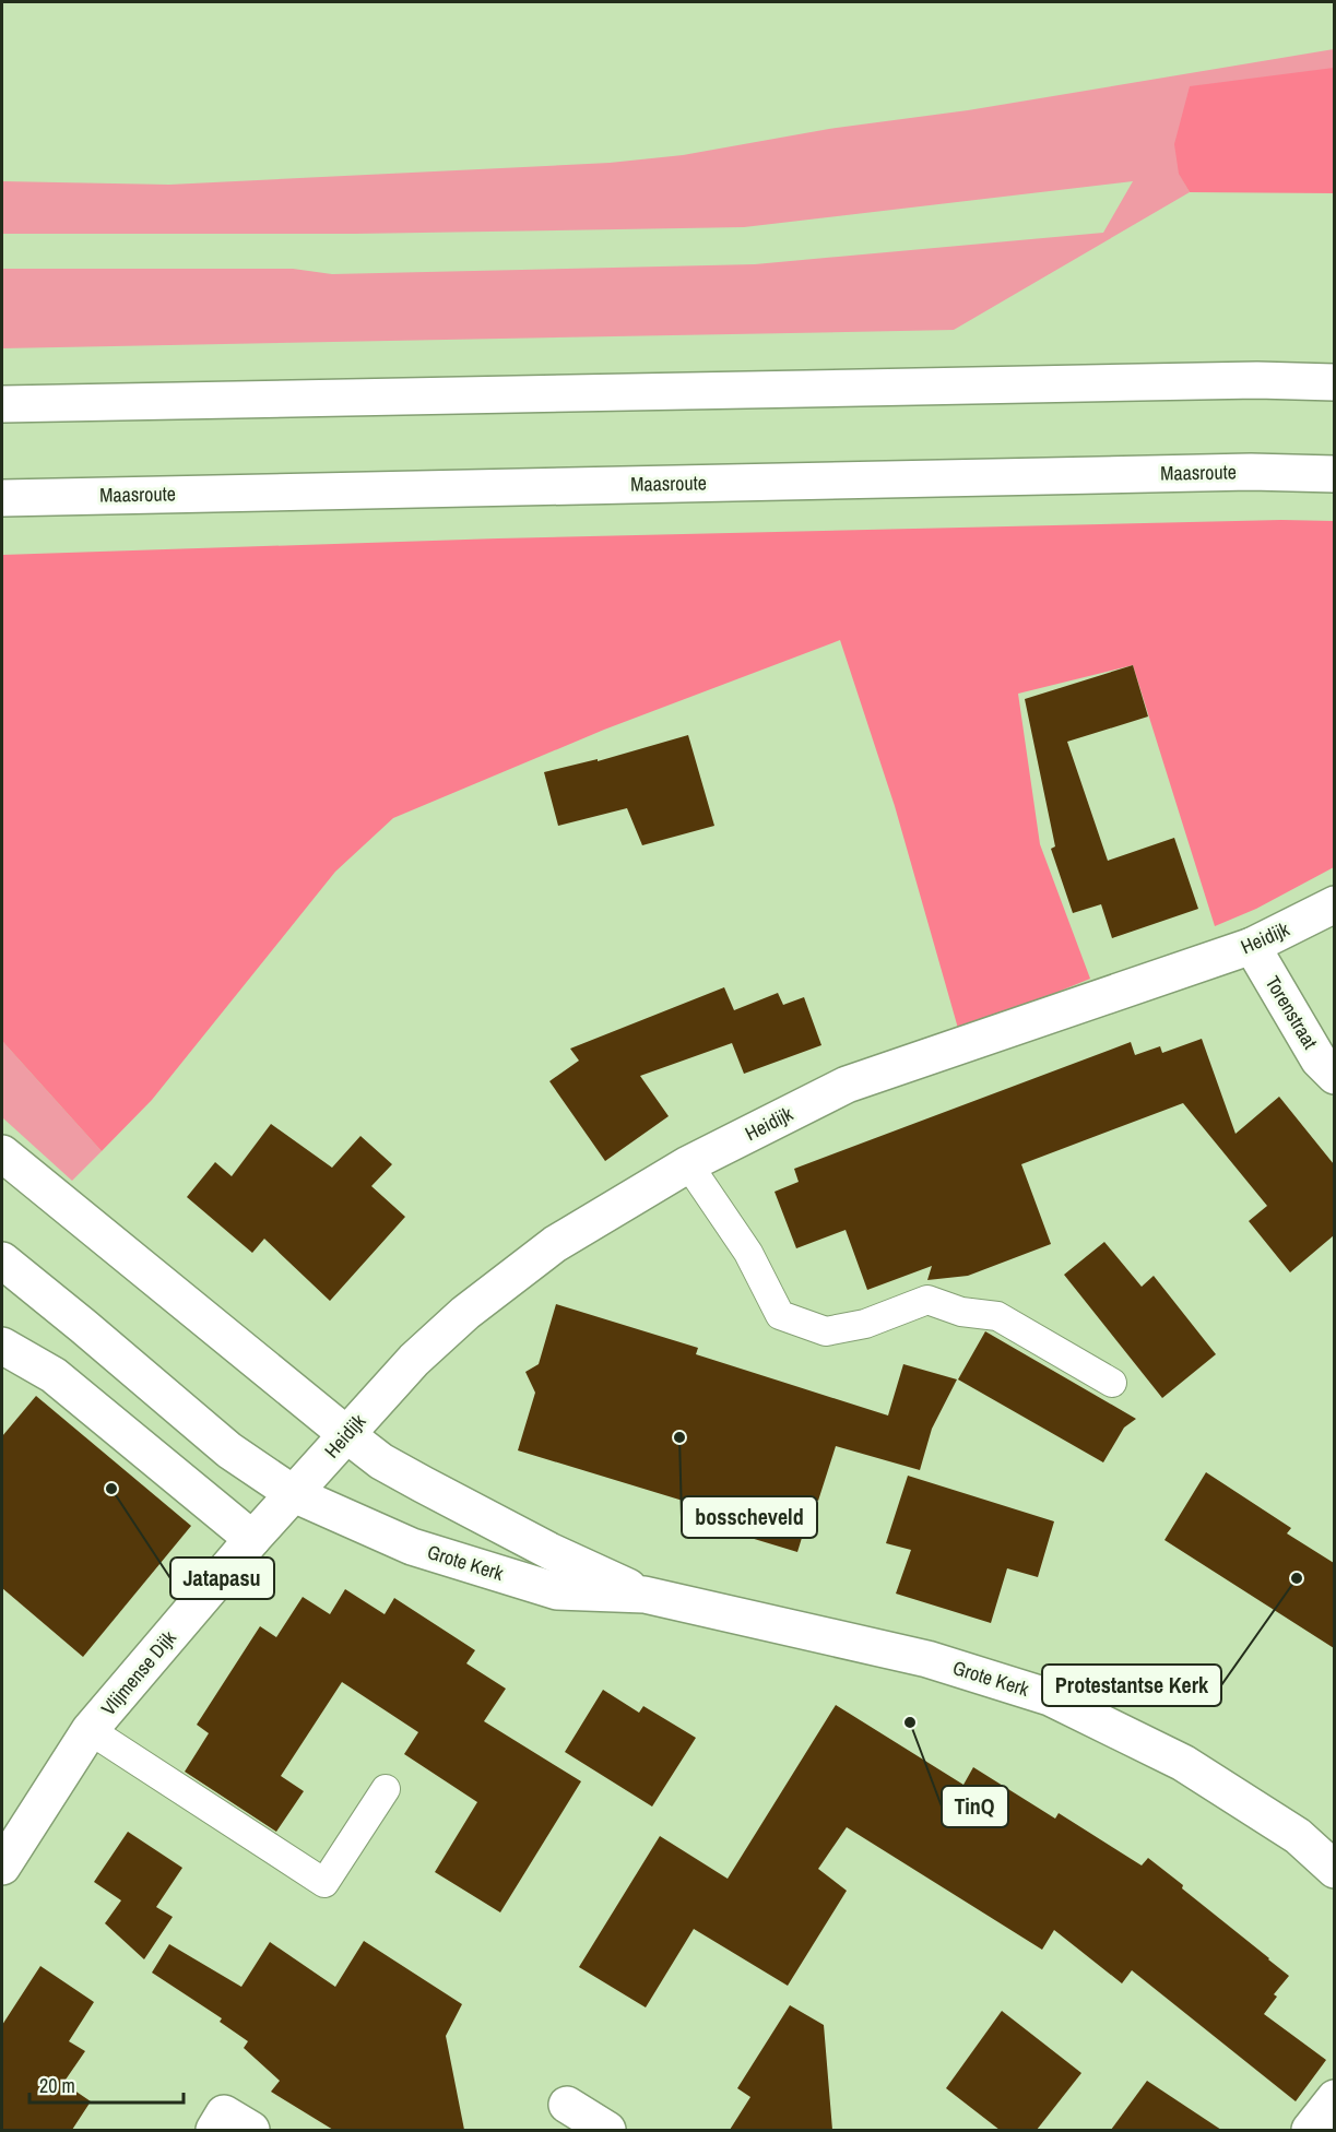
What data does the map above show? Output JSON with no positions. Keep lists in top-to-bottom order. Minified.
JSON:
{"streets":{"main road":["Maasroute","Heidijk","Torenstraat","Grote Kerk","Vlijmense Dijk"]},"crossings":[["Heidijk","Torenstraat"],["Heidijk","Grote Kerk"],["Heidijk","Vlijmense Dijk"],["Grote Kerk","Vlijmense Dijk"]],"places":["bosscheveld","Jatapasu","Protestantse Kerk","TinQ"],"scale_bar":"20 m"}
